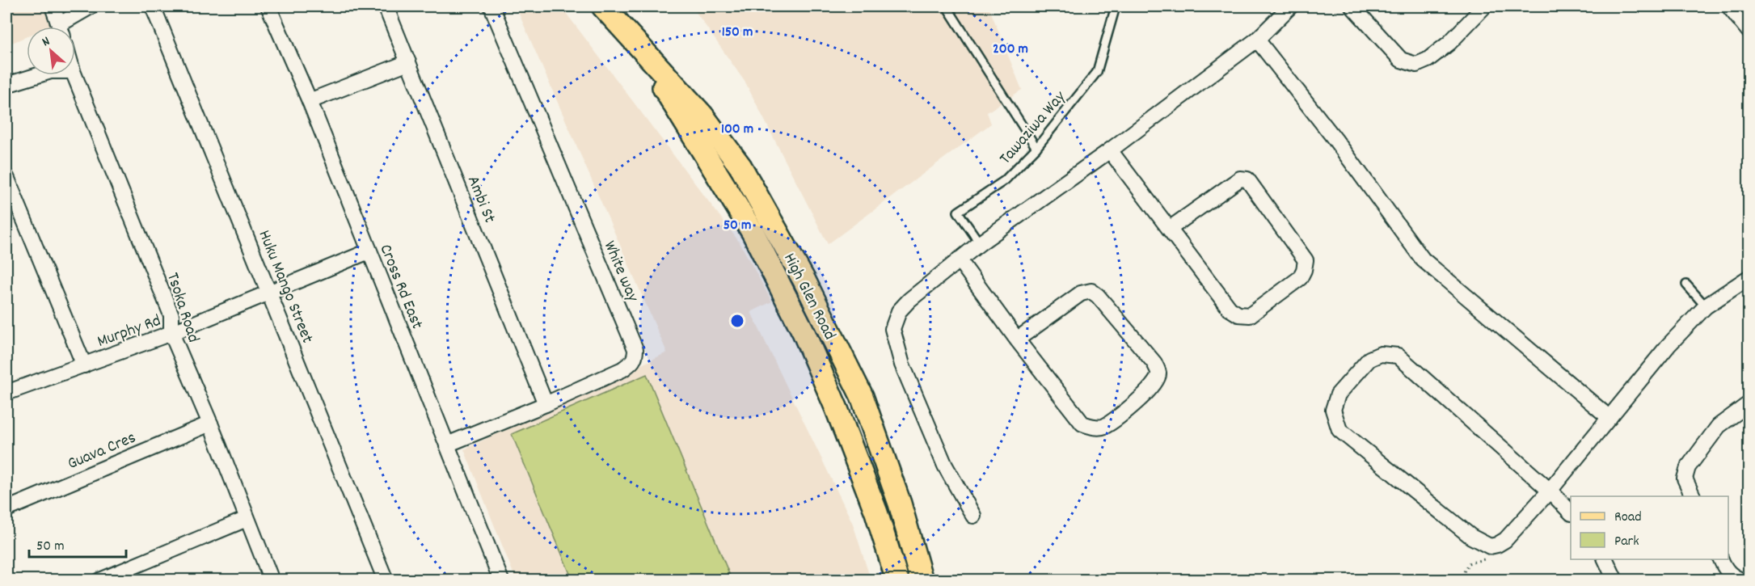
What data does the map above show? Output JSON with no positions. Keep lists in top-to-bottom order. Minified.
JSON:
{"streets":{"main road":["High Glen Road"],"street":["Ambi St","White way","Huku Mango Street","Cross Rd East","Tsoka Road","Murphy Rd","Guava Cres"],"lane":["Tawaziwa Way"]},"crossings":[["Ambi St","White way"],["White way","Cross Rd East"],["Huku Mango Street","Murphy Rd"],["Cross Rd East","Murphy Rd"],["Tsoka Road","Murphy Rd"],["Tsoka Road","Guava Cres"]],"legend":["Road","Park"],"scale_bar":"50 m","north":"top left","rings":["150 m","200 m","100 m","50 m"]}
